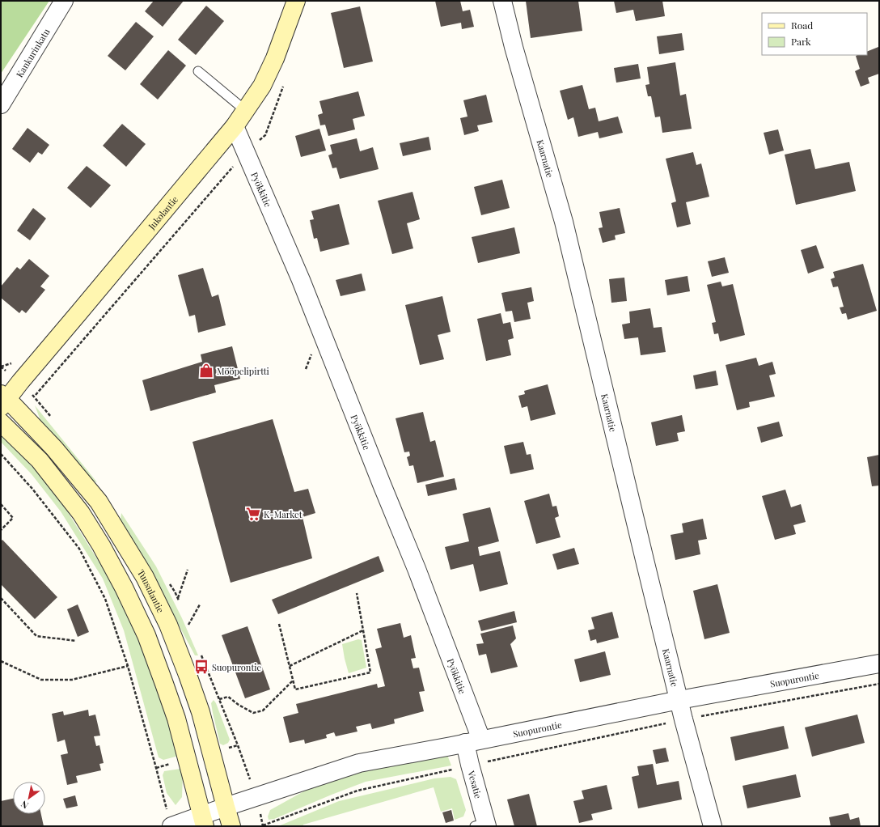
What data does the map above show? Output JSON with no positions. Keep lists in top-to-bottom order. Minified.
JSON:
{"streets":{"main road":["Jukolantie","Tuusulantie"],"street":["Kankurinkatu","Kaarnatie","Pyökkitie","Suopurontie","Vesatie"]},"crossings":[["Kaarnatie","Suopurontie"],["Pyökkitie","Jukolantie"],["Pyökkitie","Suopurontie"],["Pyökkitie","Vesatie"],["Jukolantie","Tuusulantie"],["Tuusulantie","Suopurontie"],["Suopurontie","Vesatie"]],"places":{"shop":["Mööpelipirtti"],"supermarket":["K-Market"],"bus stop":["Suopurontie"]},"legend":["Road","Park"],"north":"bottom left"}
